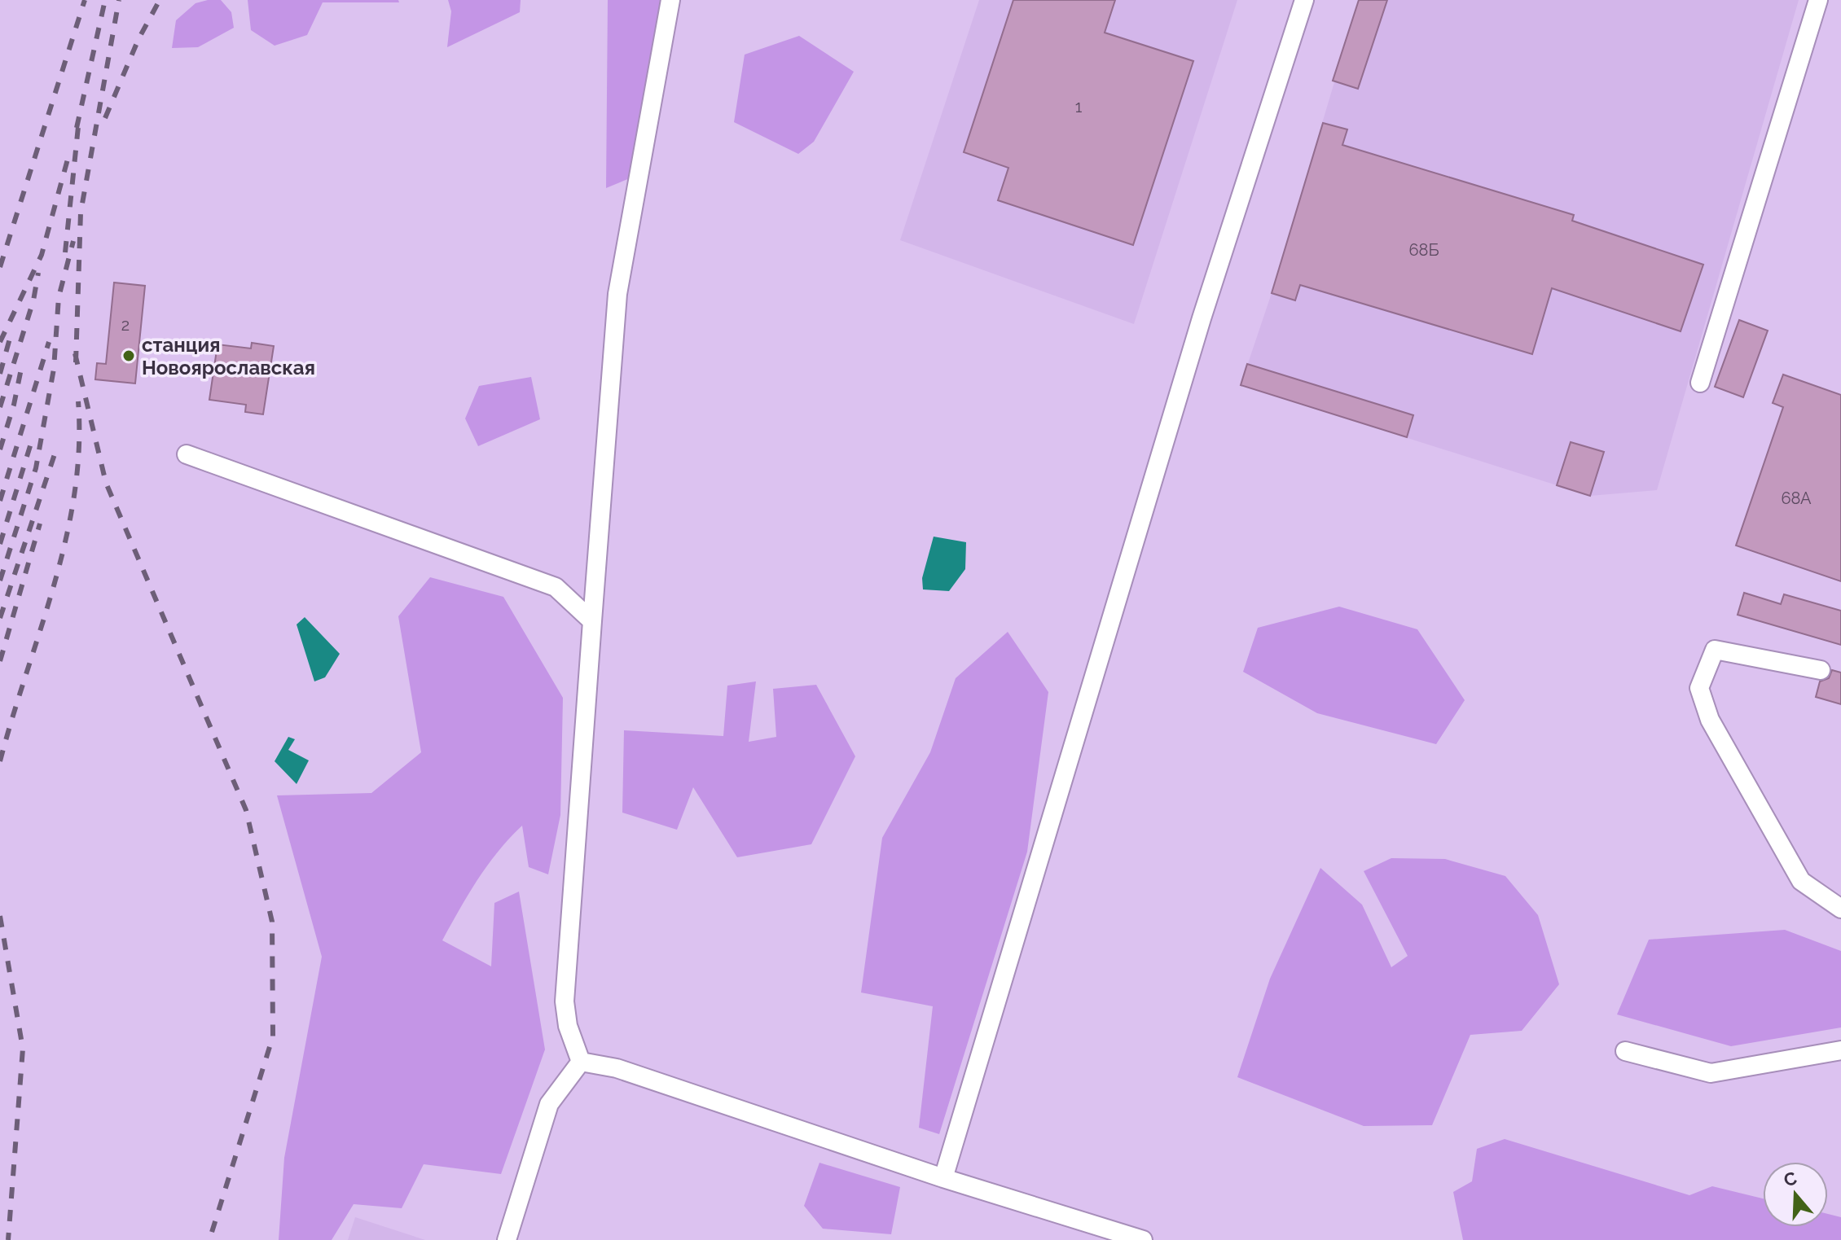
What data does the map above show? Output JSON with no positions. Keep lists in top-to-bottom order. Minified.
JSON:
{"places":["станция Новоярославская"],"house_numbers":["1","68Б","2","68А"],"north":"top"}
